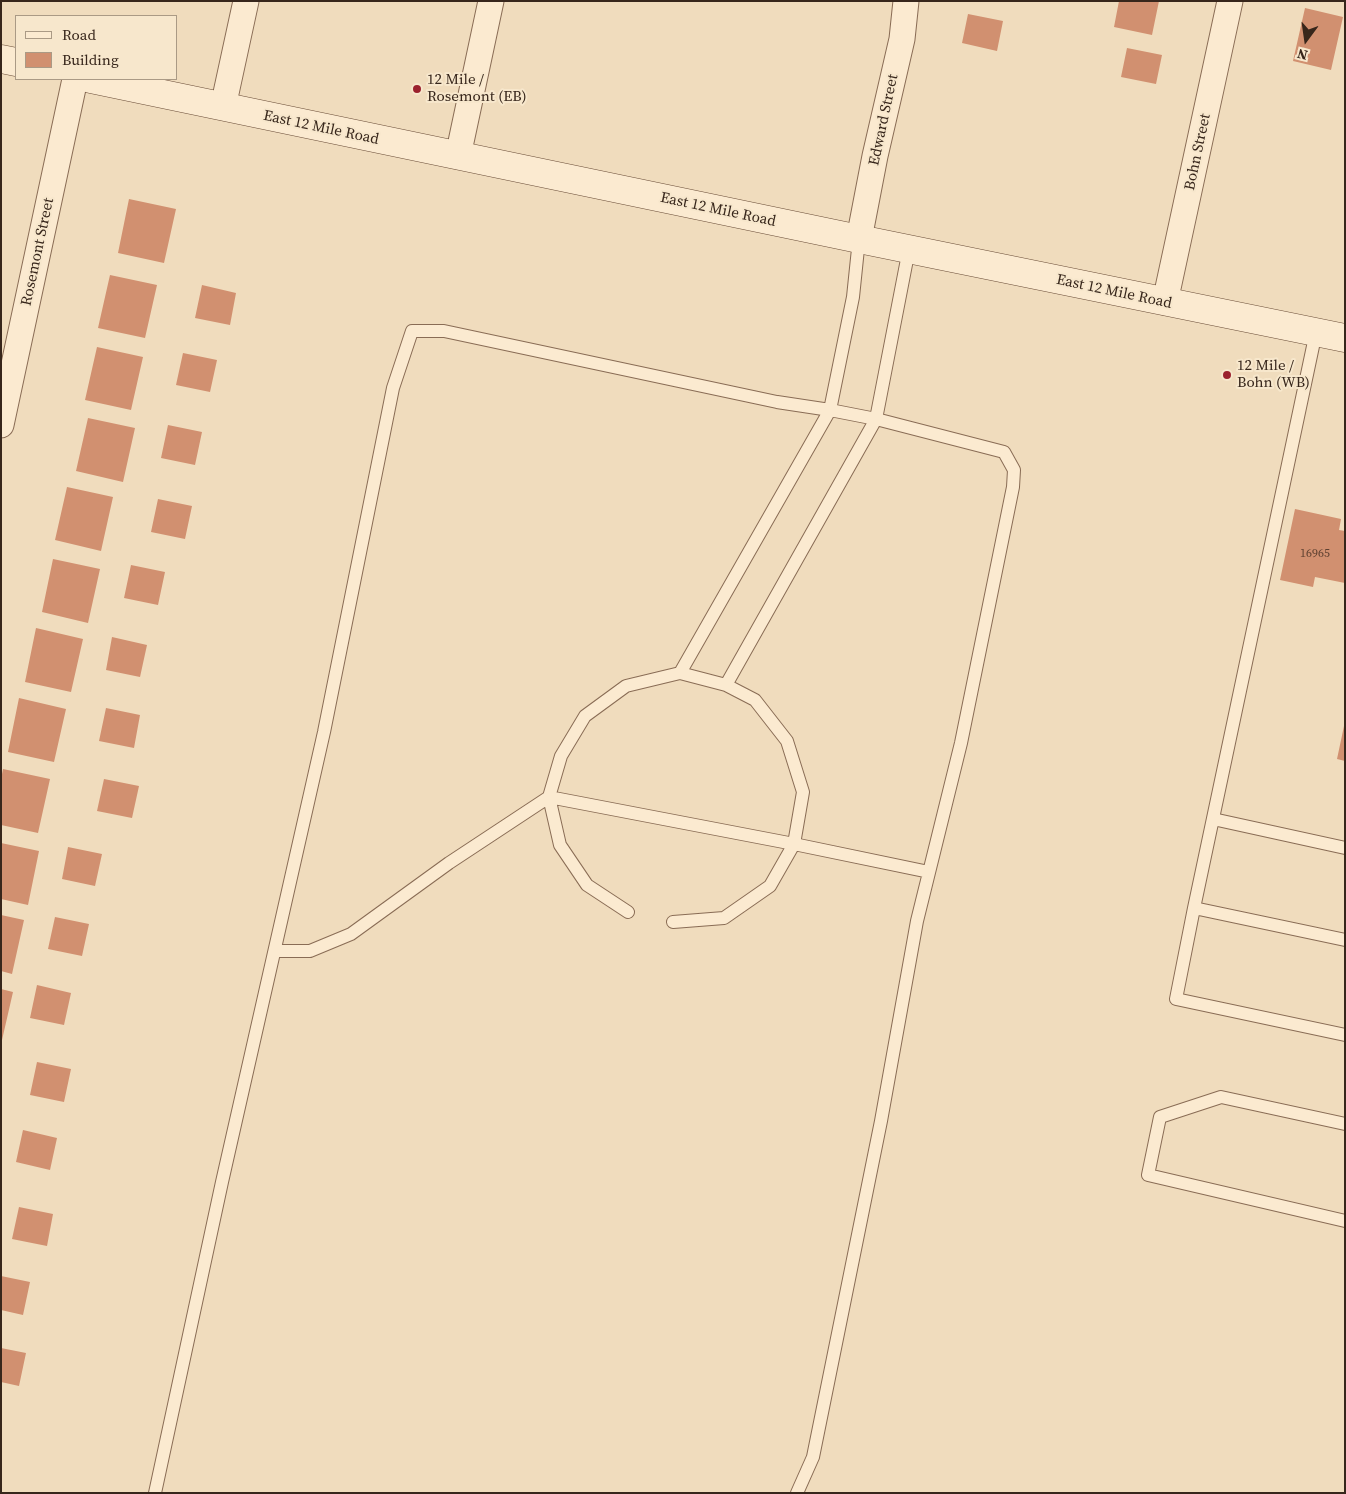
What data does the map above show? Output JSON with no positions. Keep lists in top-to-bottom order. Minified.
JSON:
{"streets":{"main road":["East 12 Mile Road"],"street":["Edward Street","Bohn Street","Rosemont Street"]},"crossings":[["Edward Street","East 12 Mile Road"],["East 12 Mile Road","Bohn Street"]],"places":["12 Mile / Rosemont (EB)","12 Mile / Bohn (WB)"],"house_numbers":["16965"],"legend":["Road","Building"],"north":"bottom"}
